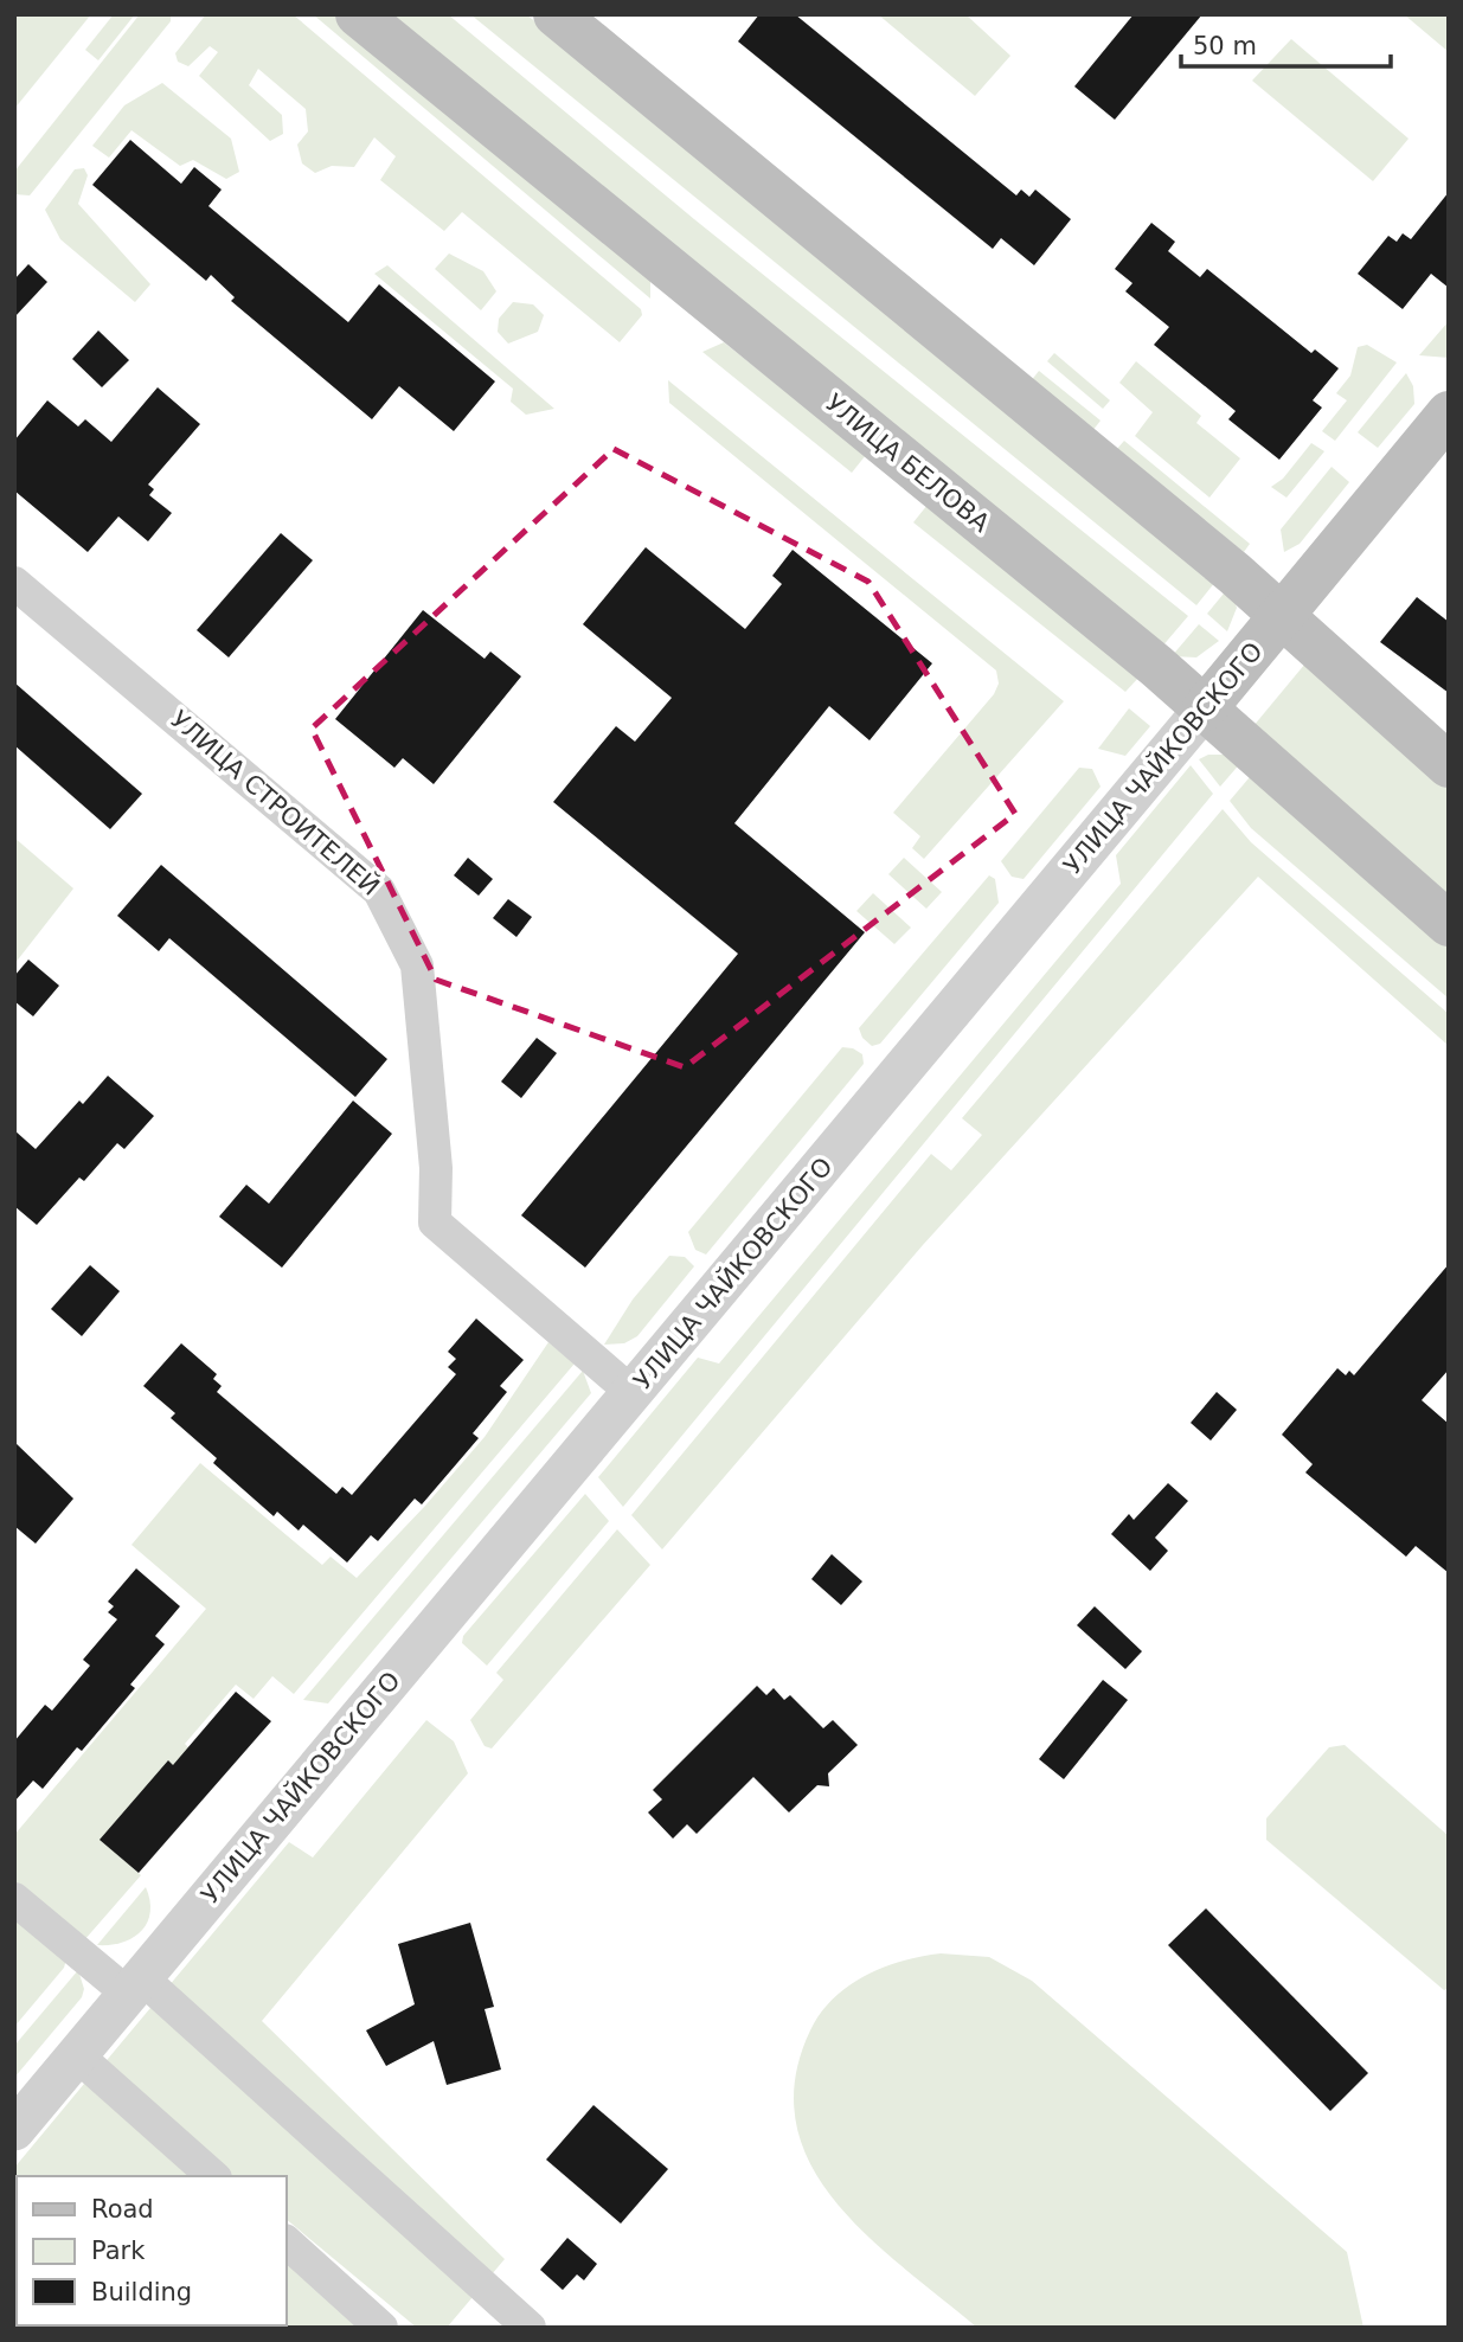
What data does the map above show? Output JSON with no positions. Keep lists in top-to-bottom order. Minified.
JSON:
{"streets":{"main road":["УЛИЦА БЕЛОВА","УЛИЦА ЧАЙКОВСКОГО"],"street":["УЛИЦА СТРОИТЕЛЕЙ"]},"crossings":[["УЛИЦА БЕЛОВА","УЛИЦА ЧАЙКОВСКОГО"],["УЛИЦА ЧАЙКОВСКОГО","УЛИЦА СТРОИТЕЛЕЙ"]],"legend":["Road","Park","Building"],"scale_bar":"50 m"}
